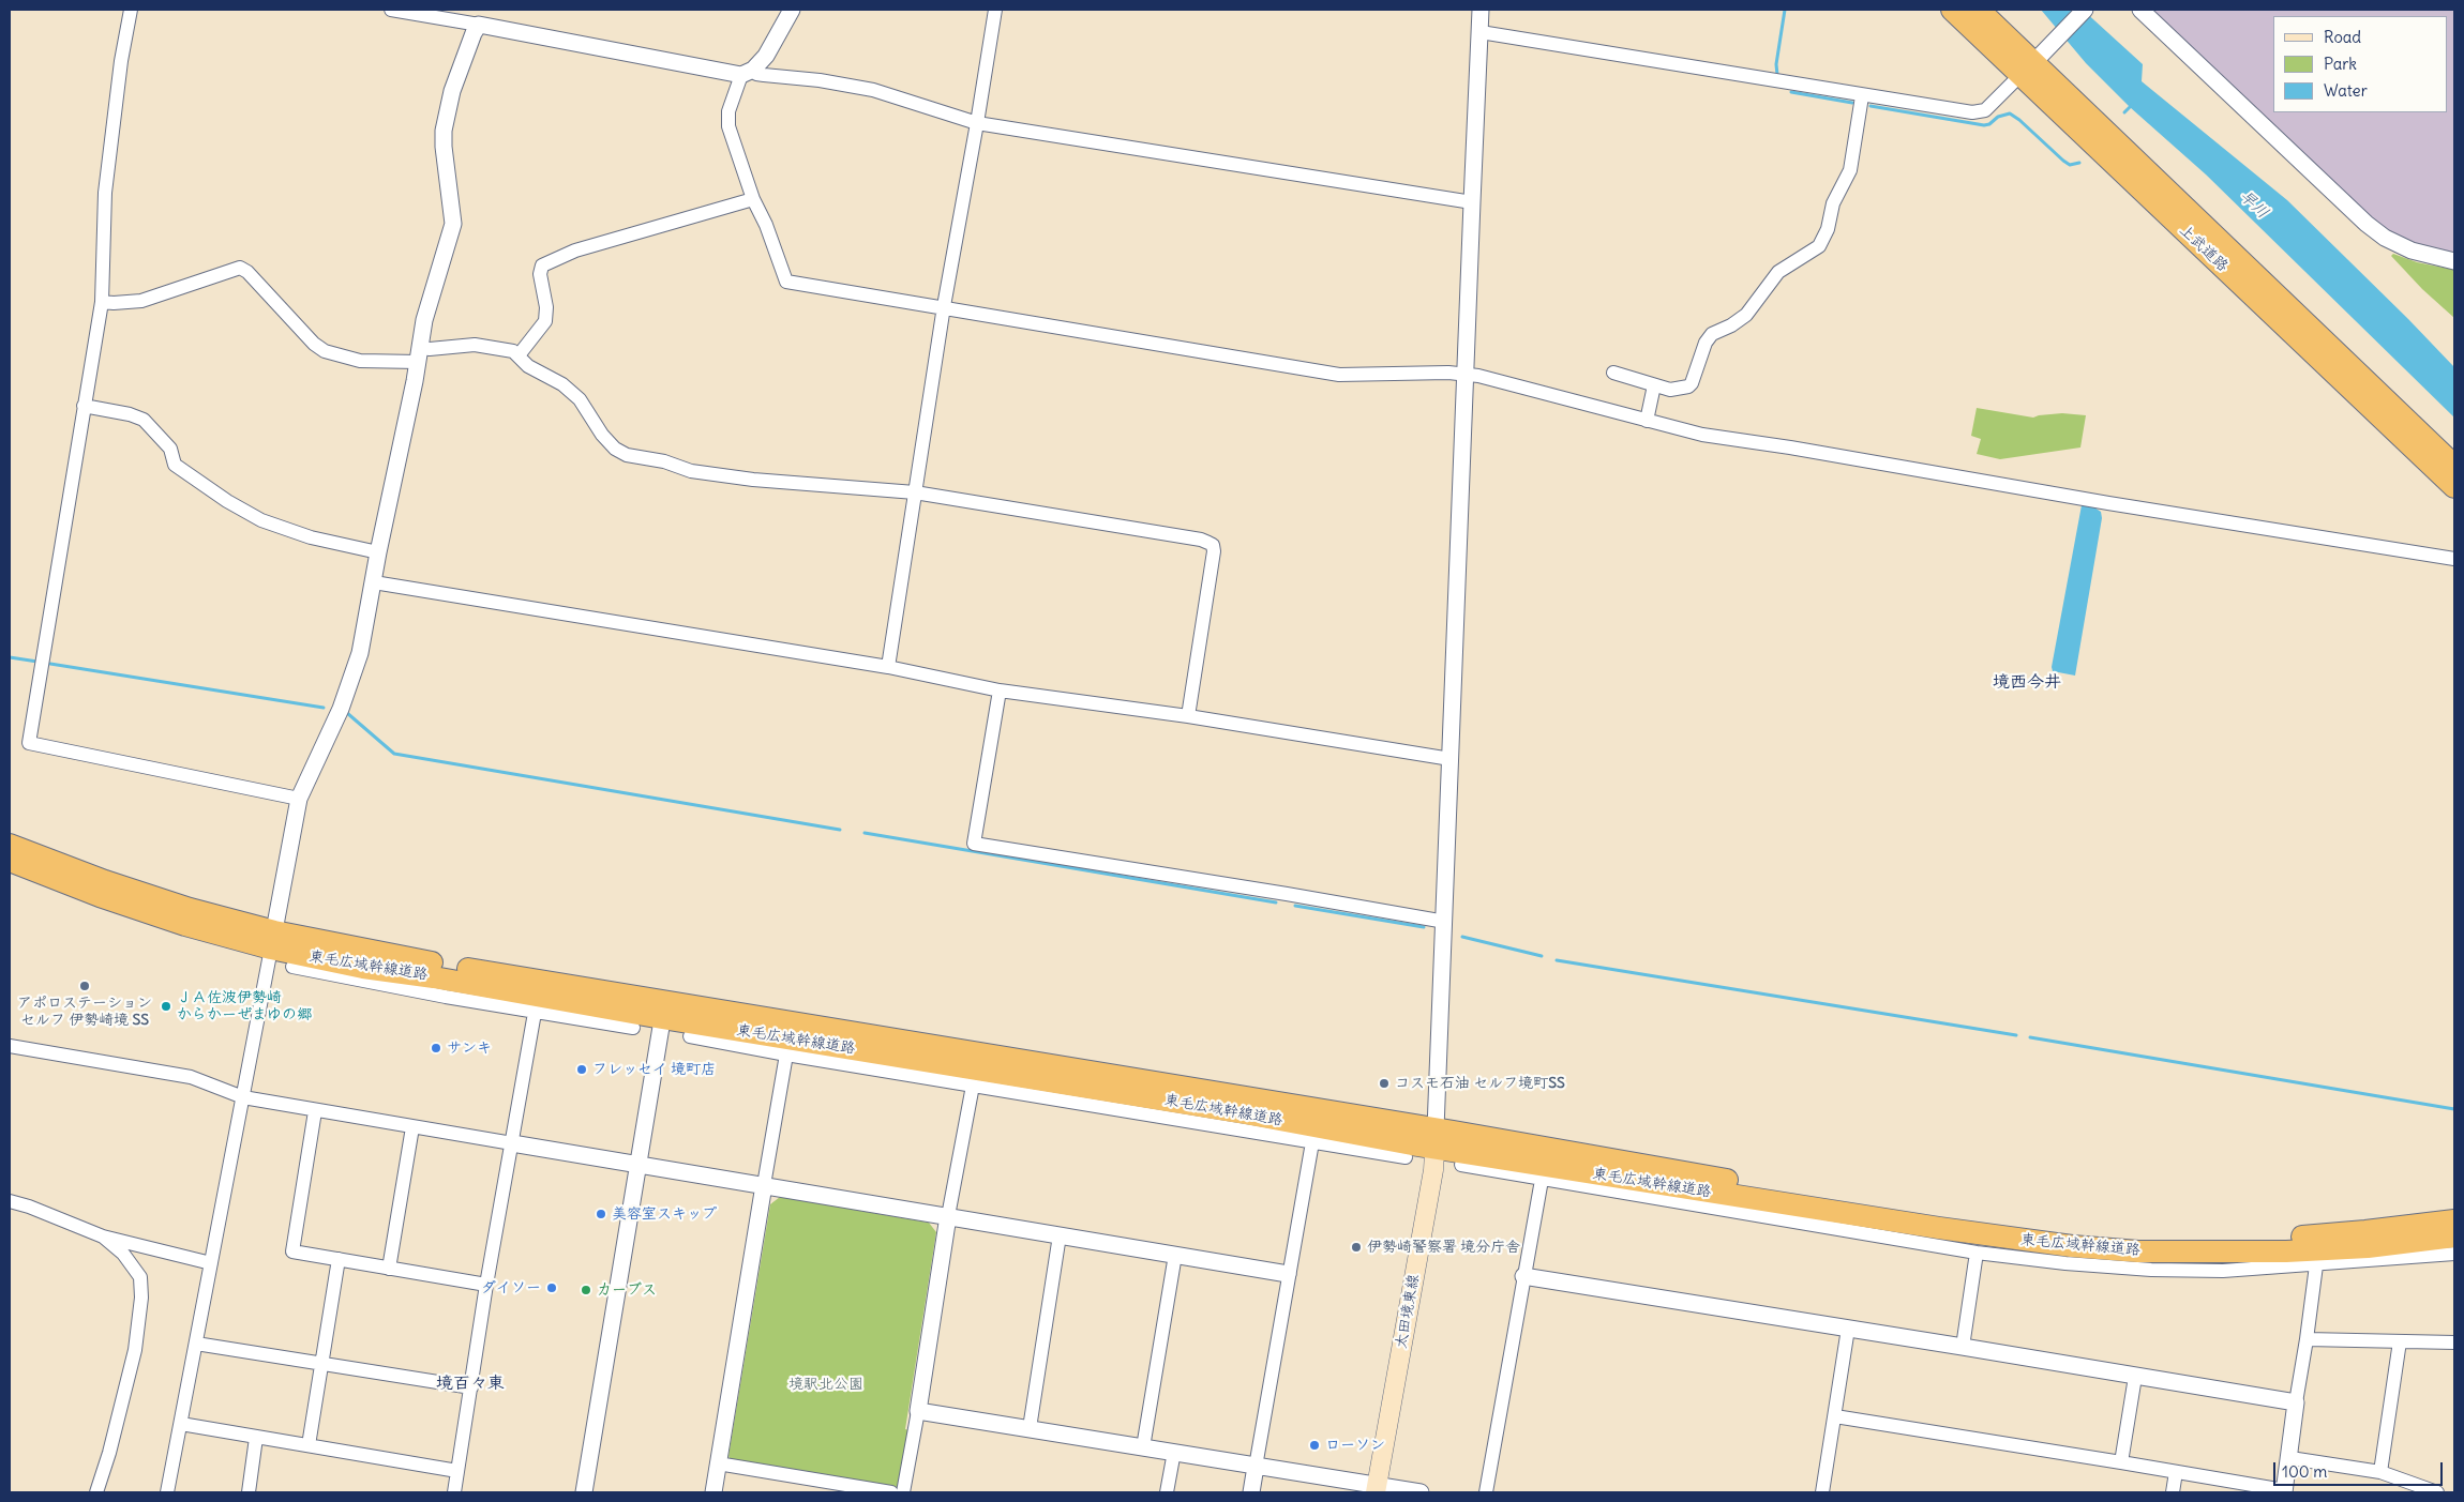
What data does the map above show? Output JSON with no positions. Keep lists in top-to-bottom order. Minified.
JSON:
{"streets":{"highway":["上武道路","東毛広域幹線道路"],"main road":["太田境東線"]},"crossings":[["東毛広域幹線道路","太田境東線"]],"districts":["境西今井","境百々東"],"water":["早川"],"parks":["境駅北公園"],"places":["アポロステーション セルフ 伊勢崎境 SS","ＪＡ佐波伊勢崎 からかーぜまゆの郷","サンキ","フレッセイ 境町店","コスモ石油 セルフ境町SS","美容室スキップ","伊勢崎警察署 境分庁舎","ダイソー","カーブス","ローソン"],"legend":["Road","Park","Water"],"scale_bar":"100 m"}
